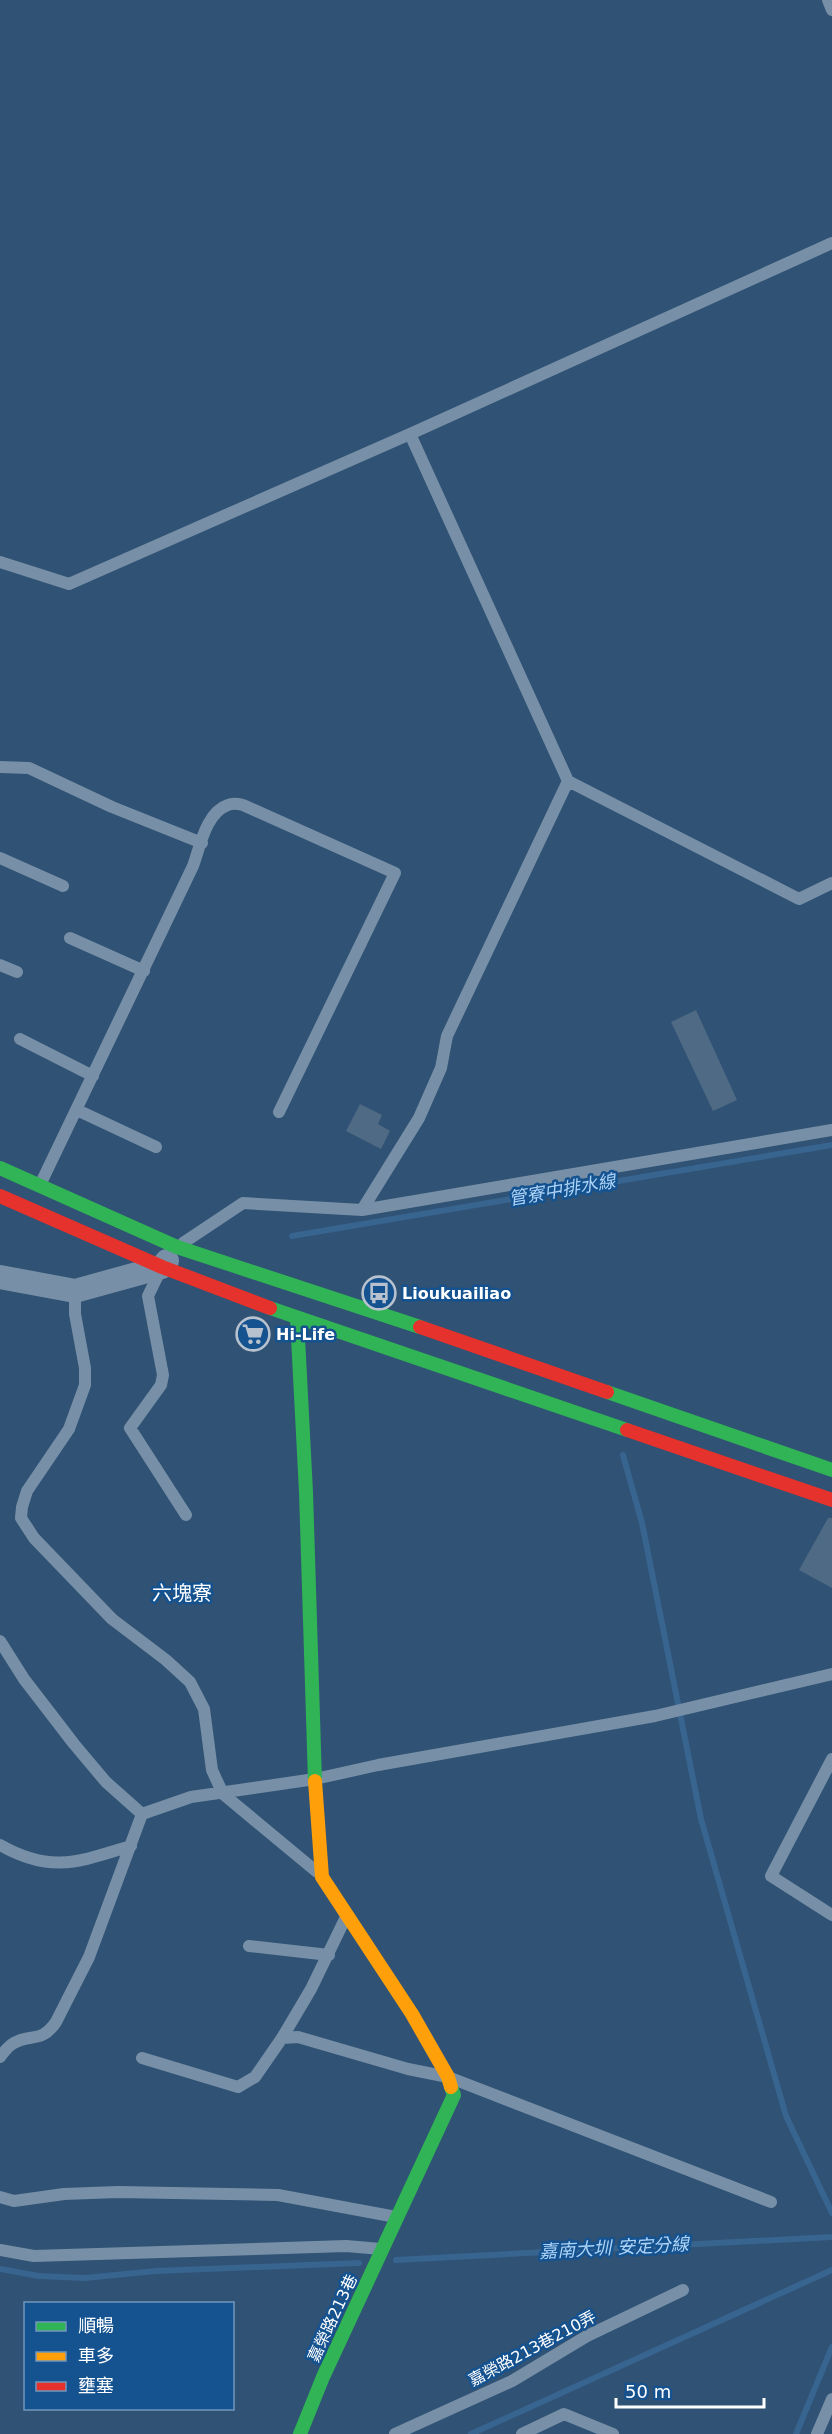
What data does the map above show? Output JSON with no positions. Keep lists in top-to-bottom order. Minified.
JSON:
{"streets":{"main road":["嘉榮路213巷"],"lane":["嘉榮路213巷210弄"]},"districts":["六塊寮"],"water":["管寮中排水線","嘉南大圳 安定分線"],"places":{"bus stop":["Lioukuailiao"],"supermarket":["Hi-Life"]},"legend":["順暢","車多","壅塞"],"scale_bar":"50 m"}
